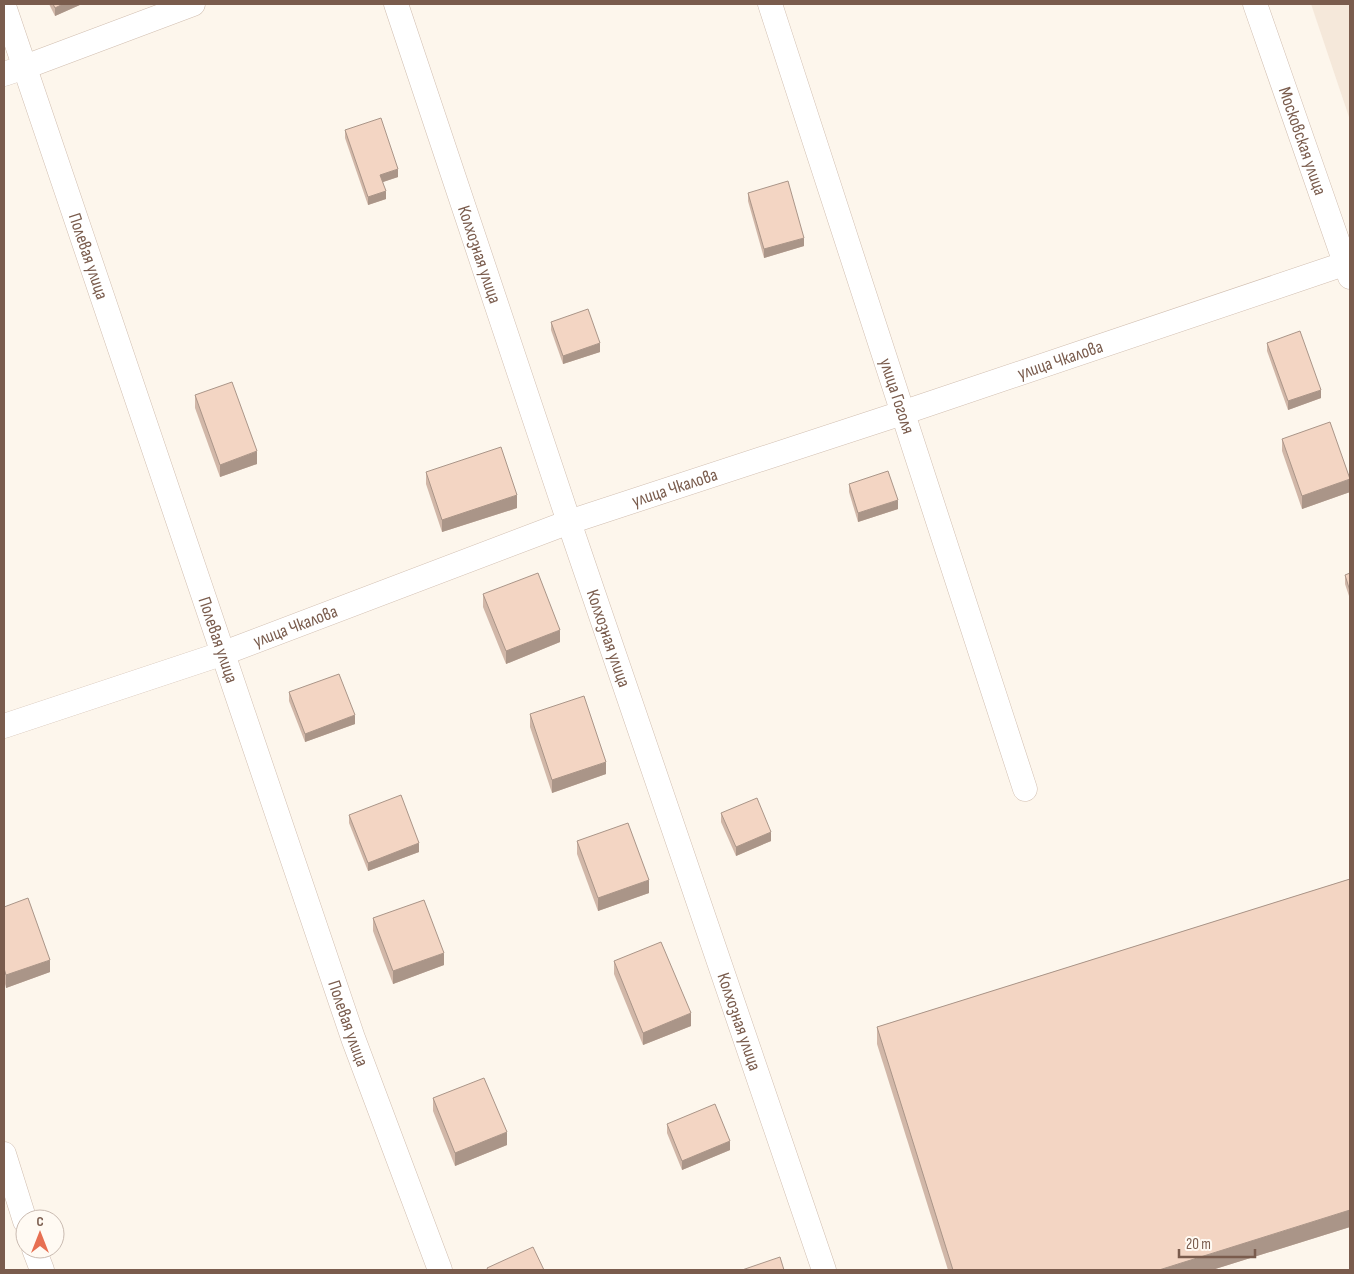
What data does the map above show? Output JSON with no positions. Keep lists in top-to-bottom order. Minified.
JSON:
{"streets":{"street":["Московская улица","Колхозная улица","Полевая улица","улица Чкалова","улица Гоголя"]},"crossings":[["Московская улица","улица Чкалова"],["Колхозная улица","улица Чкалова"],["Полевая улица","улица Чкалова"],["улица Чкалова","улица Гоголя"]],"scale_bar":"20 m","north":"top"}
